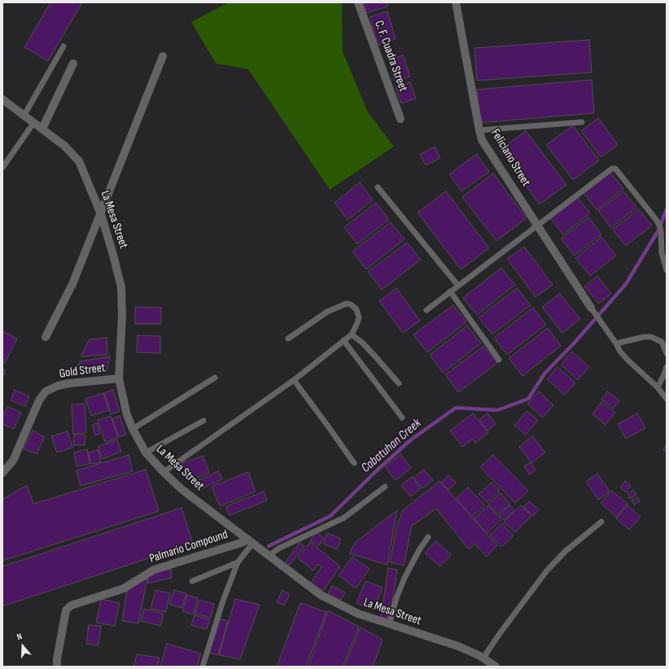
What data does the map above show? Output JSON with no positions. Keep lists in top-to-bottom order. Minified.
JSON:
{"streets":{"street":["C. F. Cuadra Street","Feliciano Street","La Mesa Street","Gold Street","Palmario Compound"]},"crossings":[["La Mesa Street","Gold Street"],["La Mesa Street","Palmario Compound"]],"water":["Cabatuhan Creek"],"north":"top"}
